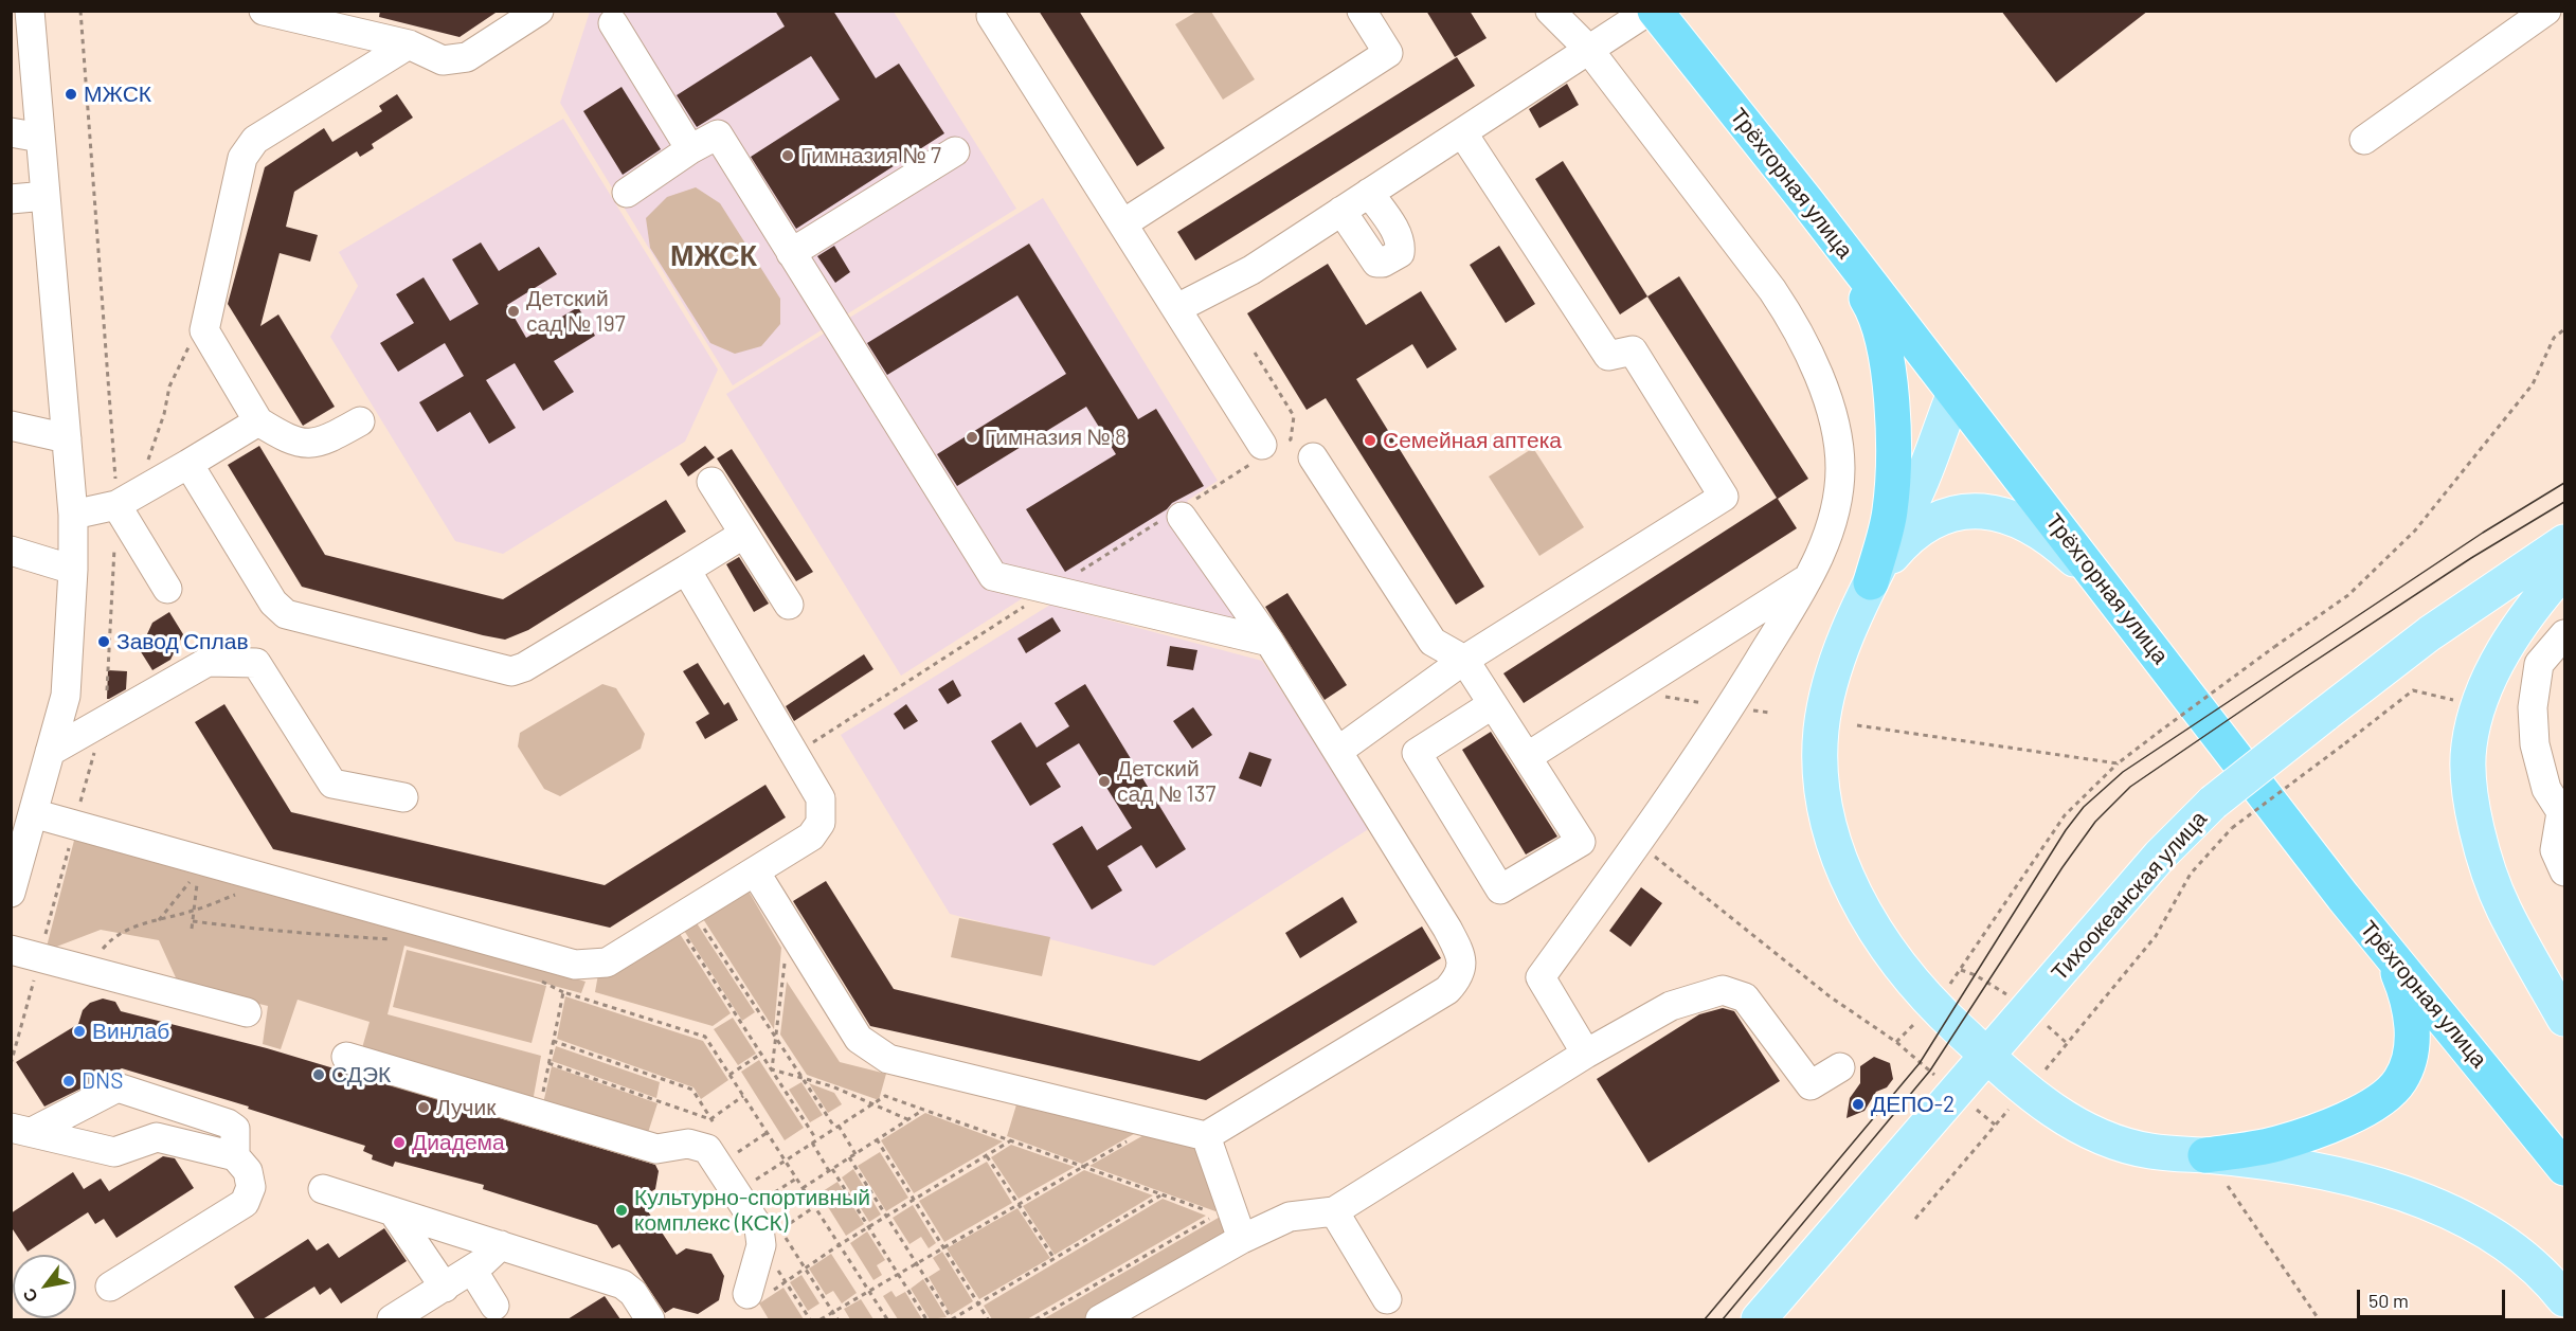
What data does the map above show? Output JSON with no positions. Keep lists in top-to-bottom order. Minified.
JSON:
{"streets":{"highway":["Трёхгорная улица"],"main road":["Тихоокеанская улица"]},"districts":["МЖСК"],"places":["МЖСК","Гимназия № 7","Детский сад № 197","Гимназия № 8","Семейная аптека","Завод Сплав","Детский сад № 137","Винлаб","СДЭК","DNS","ДЕПО-2","Лучик","Диадема","Культурно-спортивный комплекс (КСК)"],"scale_bar":"50 m","north":"bottom left"}
